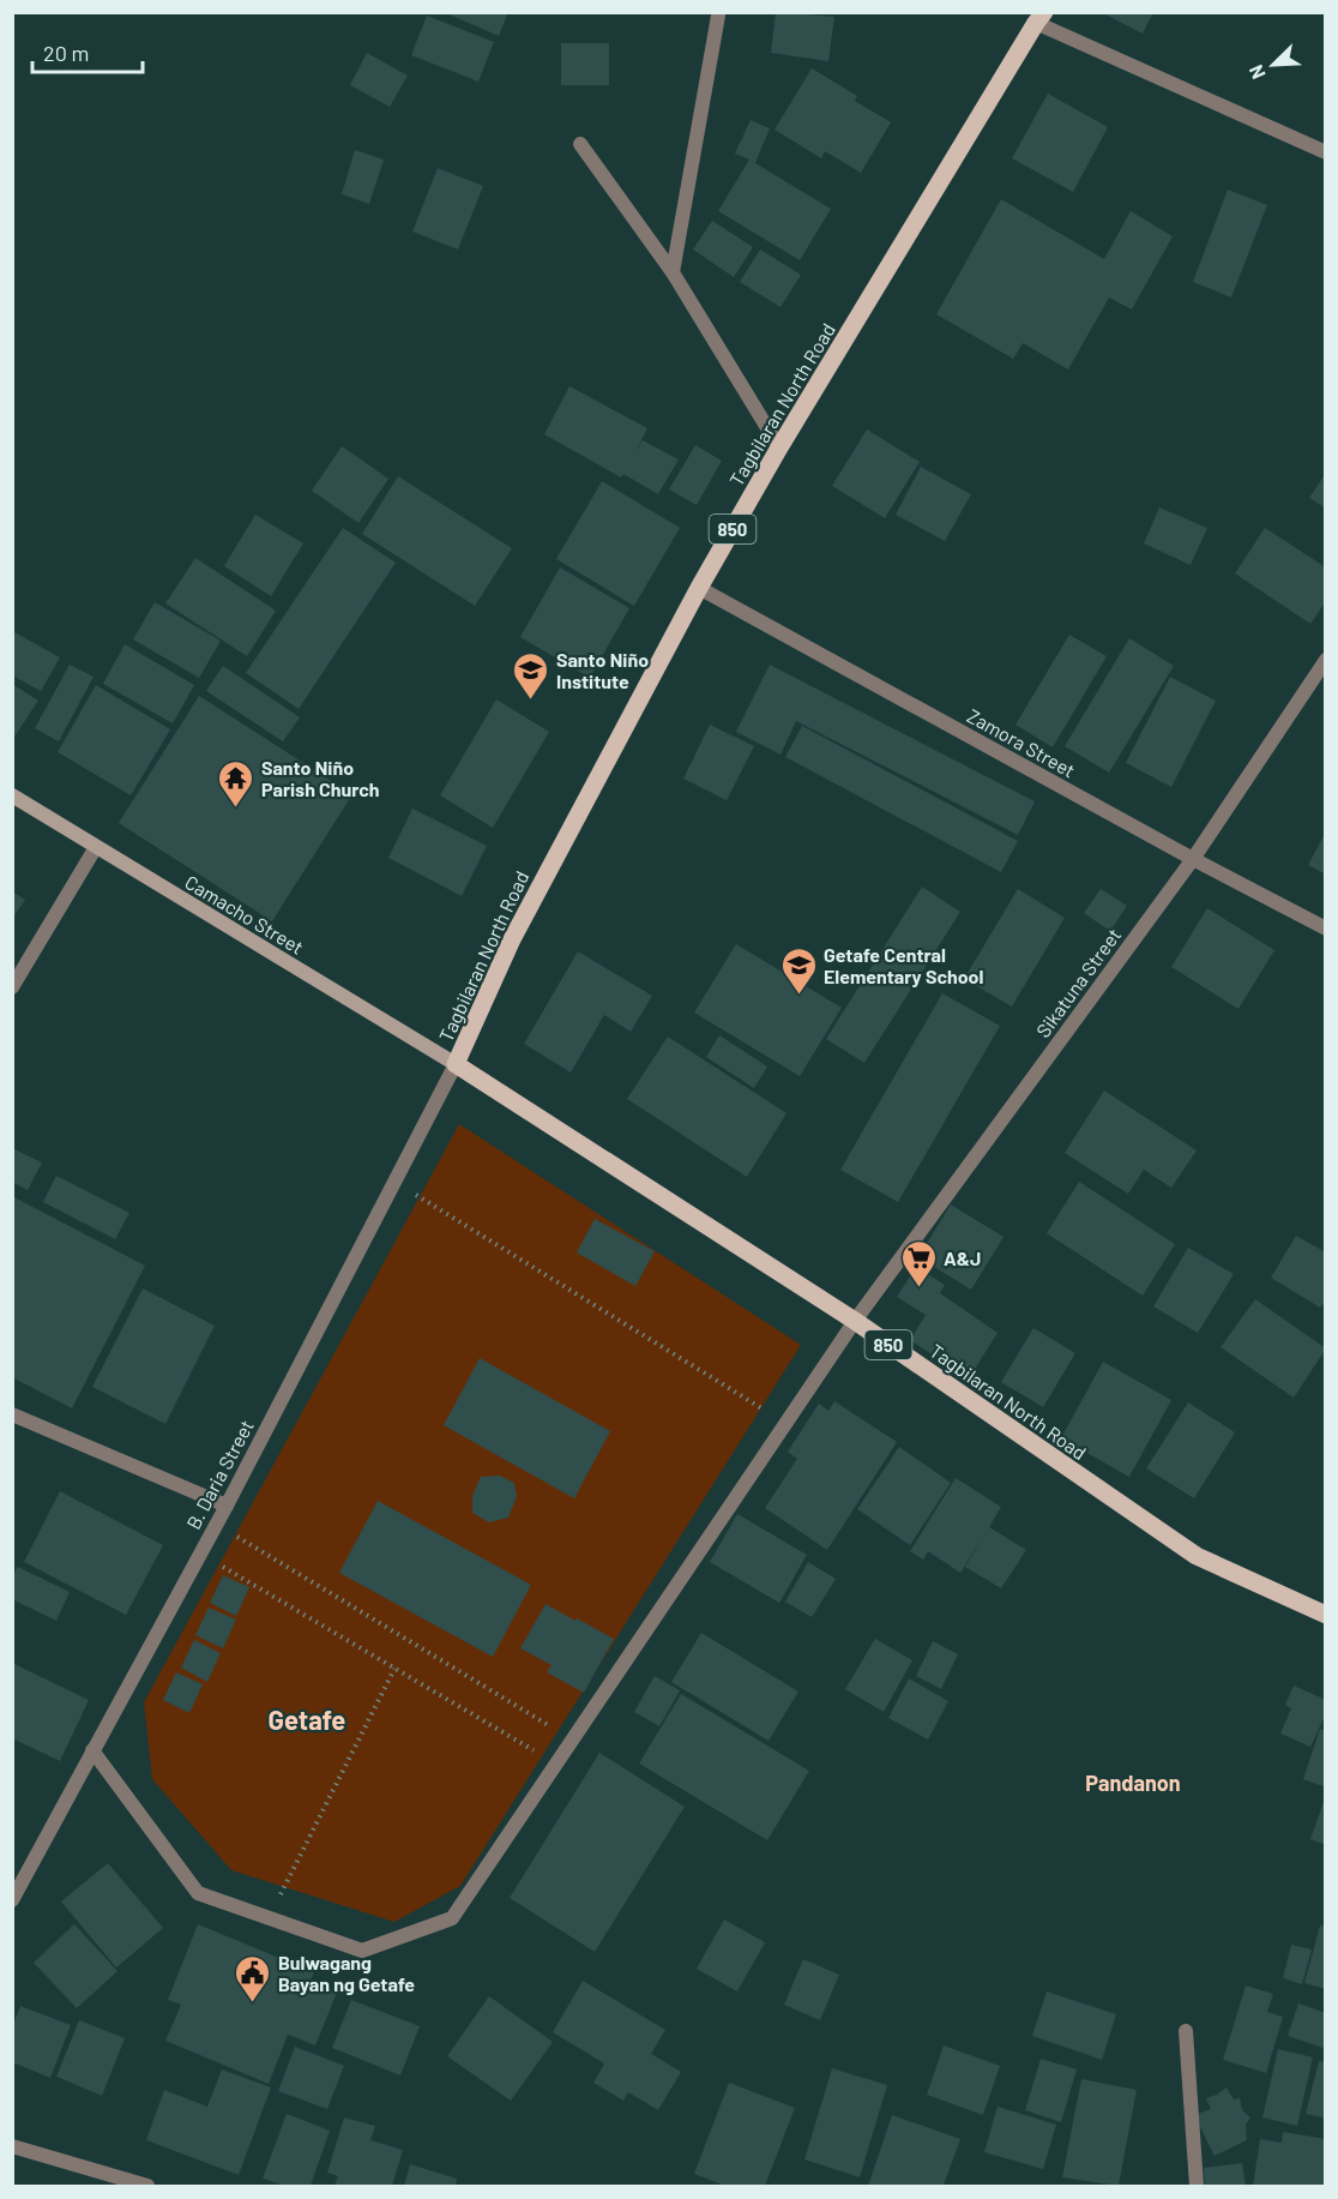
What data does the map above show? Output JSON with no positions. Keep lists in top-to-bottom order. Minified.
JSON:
{"streets":{"main road":["Tagbilaran North Road","850"],"street":["Zamora Street","Camacho Street","Sikatuna Street","B. Daria Street"]},"crossings":[["Tagbilaran North Road","Zamora Street"],["Tagbilaran North Road","Camacho Street"],["Tagbilaran North Road","Sikatuna Street"],["Tagbilaran North Road","B. Daria Street"],["Zamora Street","Sikatuna Street"],["Camacho Street","B. Daria Street"],["Sikatuna Street","B. Daria Street"]],"districts":["Getafe","Pandanon"],"places":{"school or university":["Santo Niño Institute","Getafe Central Elementary School"],"temple":["Santo Niño Parish Church"],"supermarket":["A&J"],"public building":["Bulwagang Bayan ng Getafe"]},"scale_bar":"20 m","north":"bottom left"}
